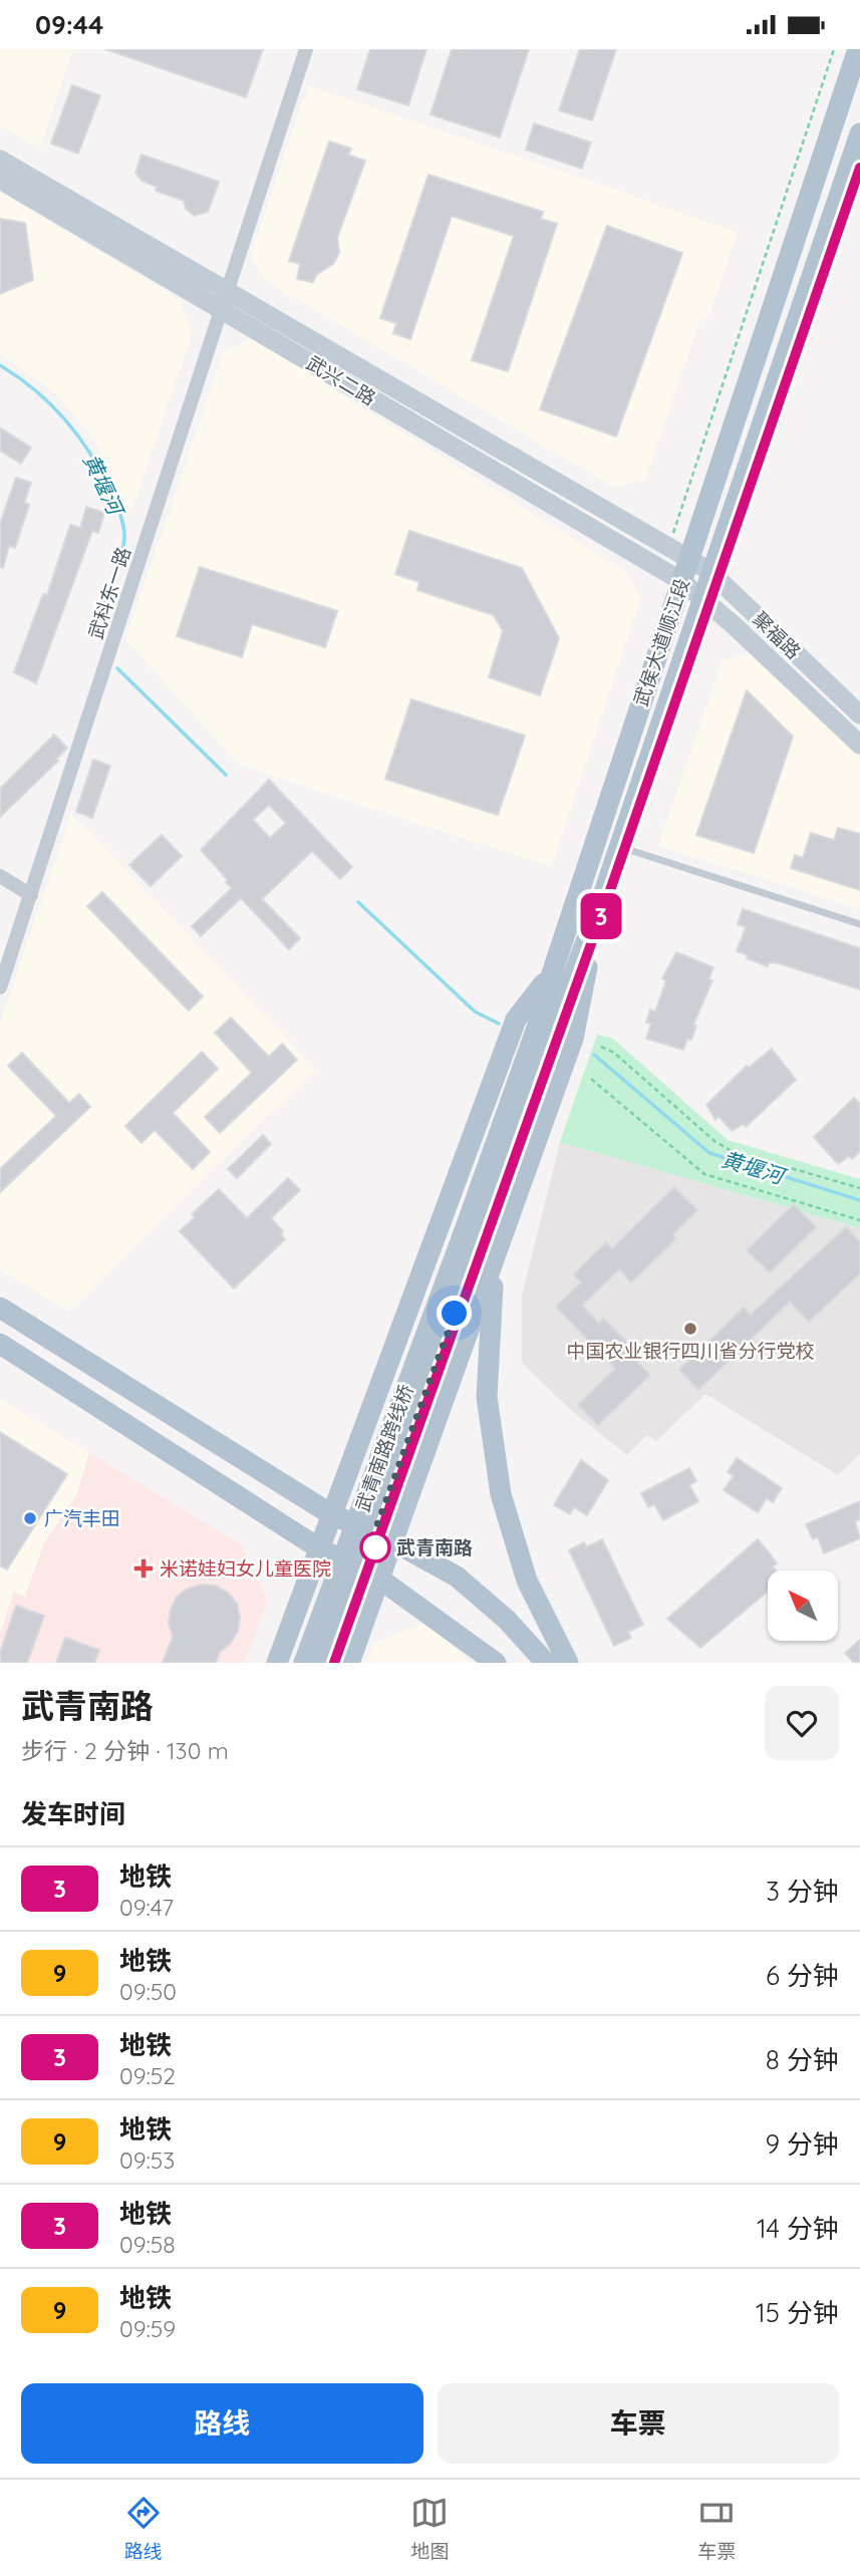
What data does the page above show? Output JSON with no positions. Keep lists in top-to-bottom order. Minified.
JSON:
{"streets":{"main road":["武侯大道顺江段","武青南路跨线桥"],"street":["武兴二路","武科东一路","聚福路"]},"crossings":[["武兴二路","武科东一路"],["武兴二路","聚福路"],["武兴二路","武侯大道顺江段"],["武科东一路","聚福路"],["聚福路","武侯大道顺江段"],["武侯大道顺江段","武青南路跨线桥"]],"water":["黄堰河"],"places":{"other":["中国农业银行四川省分行党校","广汽丰田","武青南路"],"health":["米诺娃妇女儿童医院"]},"lines":["metro line 3"],"north":"top left","page":{"status":"09:44","on_map":"3","heading":[["武青南路","步行 · 2 分钟 · 130 m"],"发车时间"],"list":[{"mark":"3","name":"地铁","note":"09:47","value":"3 分钟"},{"mark":"9","name":"地铁","note":"09:50","value":"6 分钟"},{"mark":"3","name":"地铁","note":"09:52","value":"8 分钟"},{"mark":"9","name":"地铁","note":"09:53","value":"9 分钟"},{"mark":"3","name":"地铁","note":"09:58","value":"14 分钟"},{"mark":"9","name":"地铁","note":"09:59","value":"15 分钟"}],"buttons":["路线","车票"],"tabs":["路线","地图","车票"]}}
